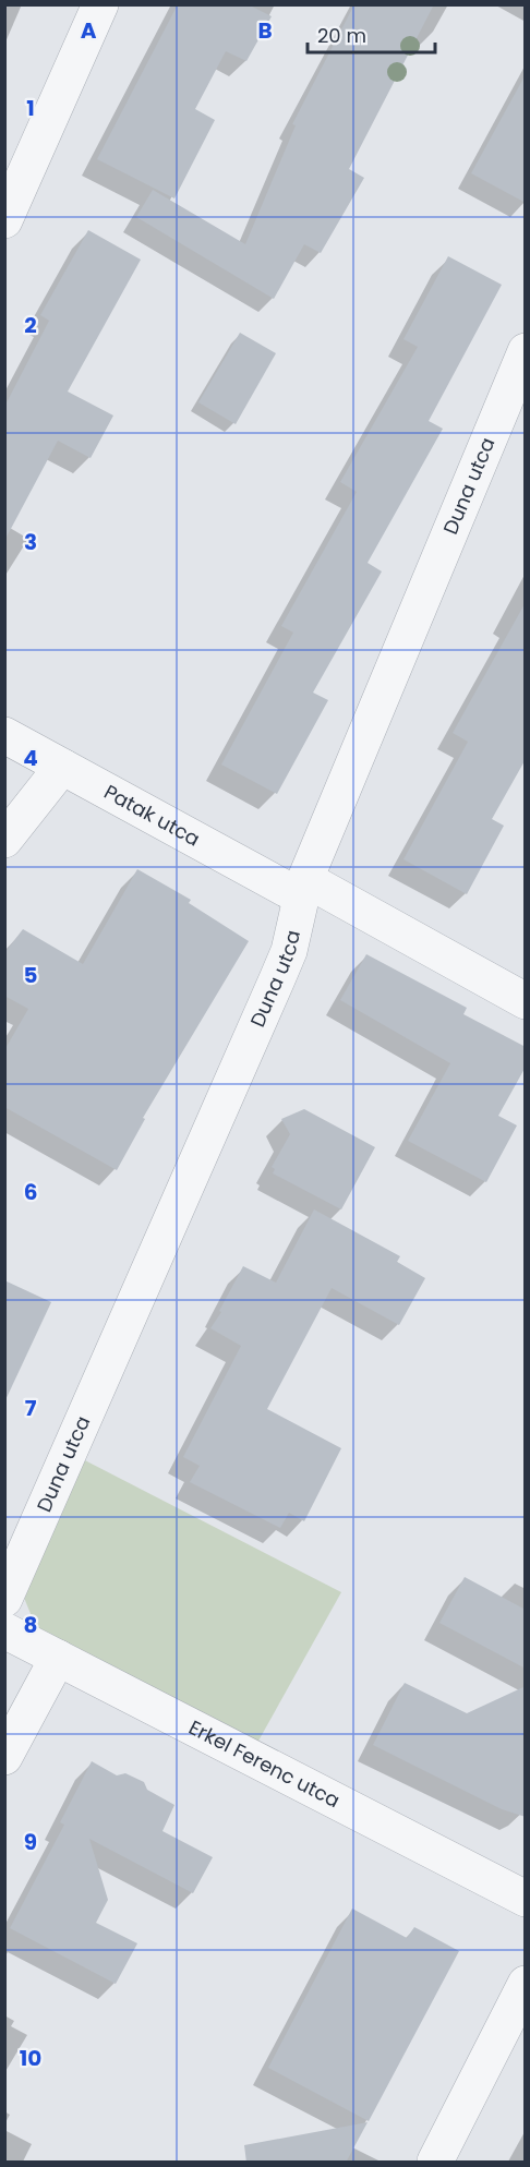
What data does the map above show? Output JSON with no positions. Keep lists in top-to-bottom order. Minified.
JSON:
{"streets":{"street":["Duna utca","Patak utca","Erkel Ferenc utca"]},"crossings":[["Duna utca","Patak utca"]],"scale_bar":"20 m","grid":{"columns":["A","B"],"rows":["1","2","3","4","5","6","7","8","9","10"]}}
